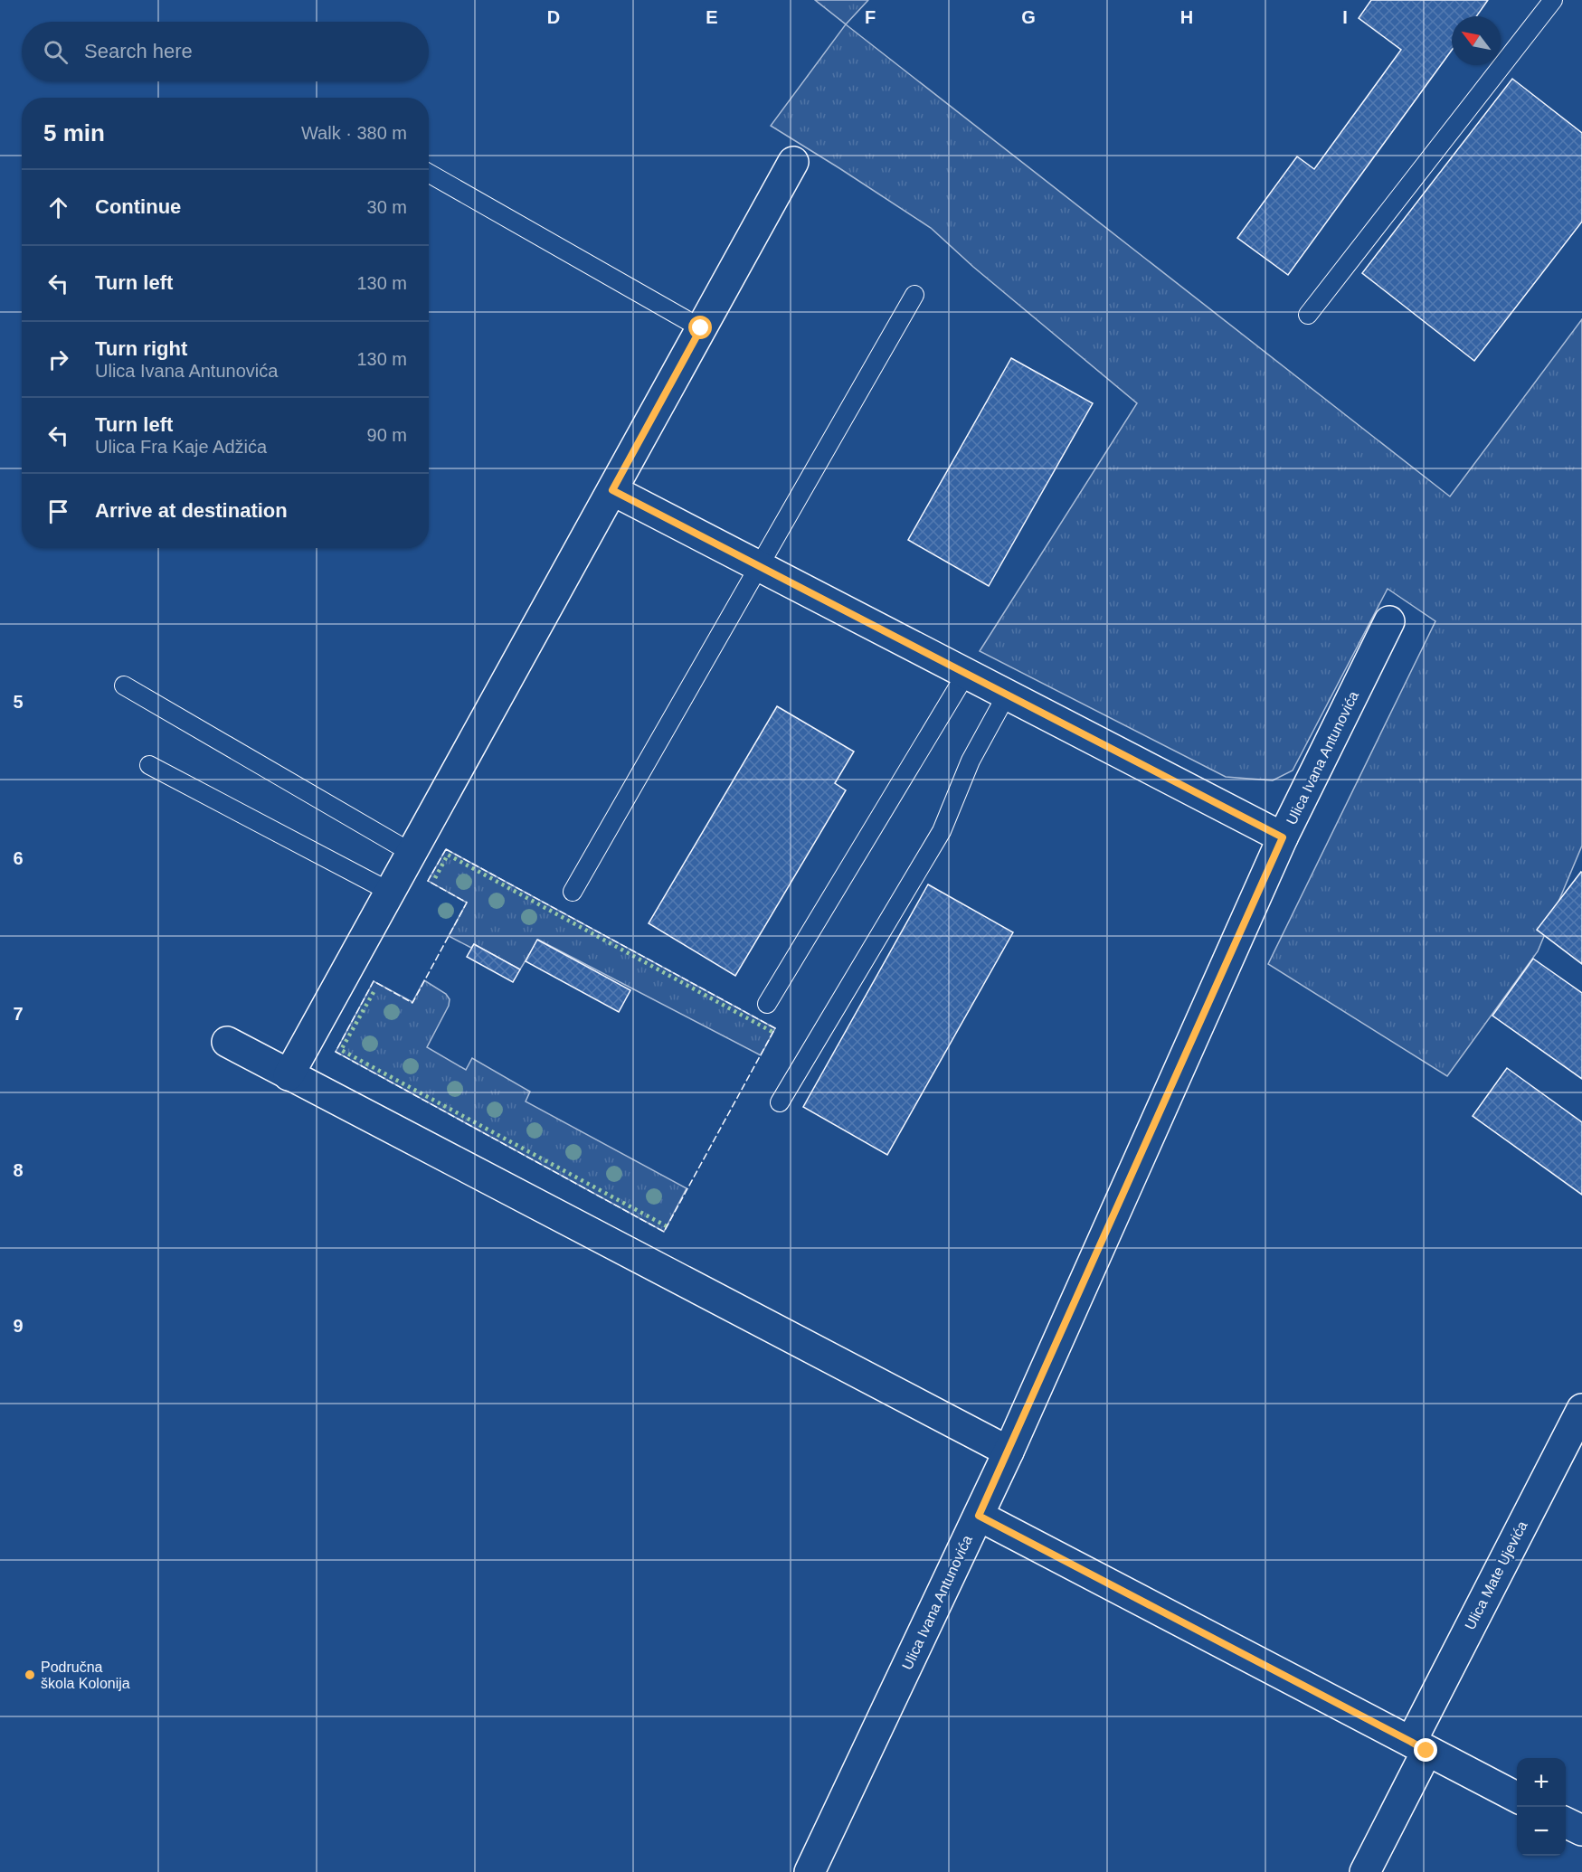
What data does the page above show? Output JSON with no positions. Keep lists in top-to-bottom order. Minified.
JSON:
{"streets":{"street":["Ulica Ivana Antunovića","Ulica Mate Ujevića"]},"places":["Područna škola Kolonija"],"north":"top left","page":{"search":"Search here","heading":["5 min","Walk · 380 m"],"list":[["Continue","30 m"],["Turn left","130 m"],["Turn right","Ulica Ivana Antunovića","130 m"],["Turn left","Ulica Fra Kaje Adžića","90 m"],"Arrive at destination"],"map_buttons":["+","−"]},"grid":{"columns":["D","E","F","G","H","I"],"rows":["5","6","7","8","9"]}}
